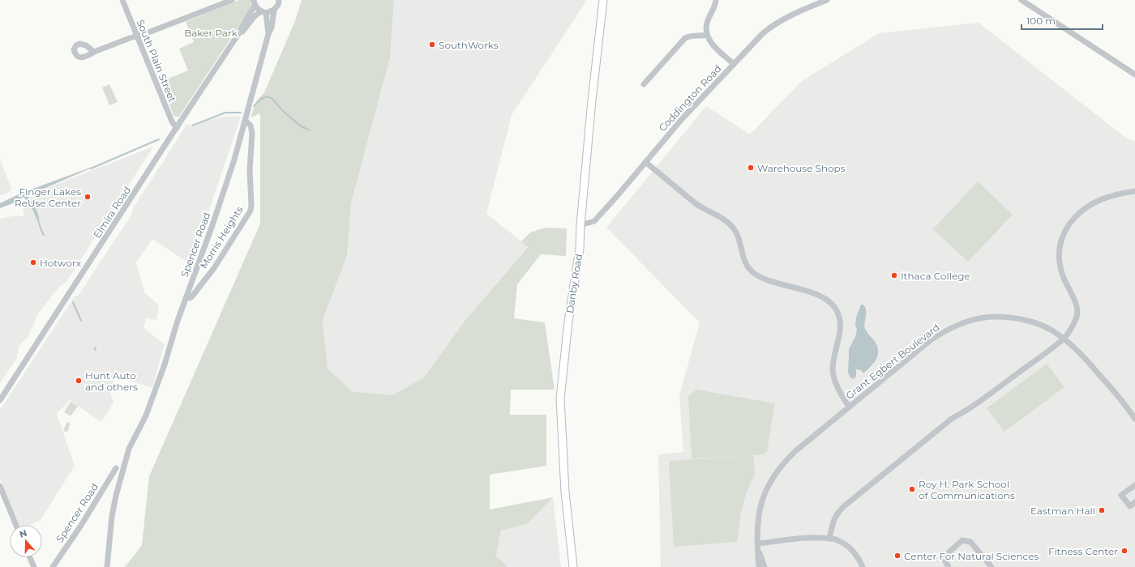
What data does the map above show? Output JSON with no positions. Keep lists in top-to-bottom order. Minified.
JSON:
{"streets":{"main road":["Danby Road"],"street":["South Plain Street","Coddington Road","Elmira Road","Morris Heights","Spencer Road","Grant Egbert Boulevard"]},"crossings":[["South Plain Street","Elmira Road"],["Coddington Road","Danby Road"],["Elmira Road","Spencer Road"],["Morris Heights","Spencer Road"]],"parks":["Baker Park"],"places":["SouthWorks","Warehouse Shops","Finger Lakes ReUse Center","Hotworx","Ithaca College","Hunt Auto and others","Roy H. Park School of Communications","Eastman Hall","Fitness Center","Center For Natural Sciences"],"scale_bar":"100 m","north":"top"}
